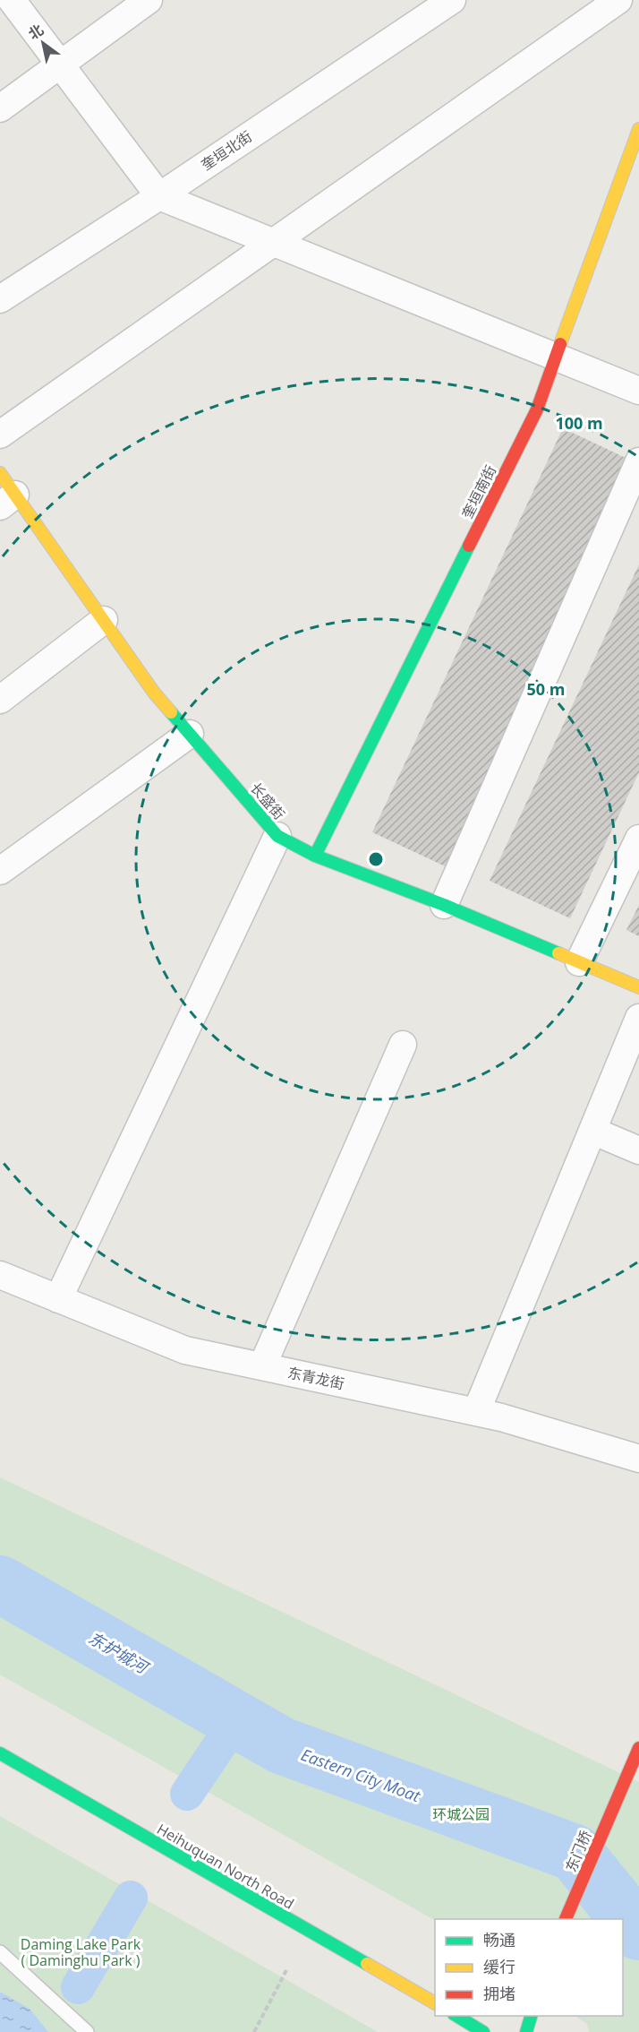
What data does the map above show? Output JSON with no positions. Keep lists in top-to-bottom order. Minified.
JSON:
{"streets":{"street":["奎垣北街","奎垣南街","长盛街","东青龙街","东门桥","Heihuquan North Road"]},"crossings":[["奎垣南街","长盛街"]],"water":["东护城河","Eastern City Moat"],"parks":["环城公园","Daming Lake Park ( Daminghu Park )"],"legend":["畅通","缓行","拥堵"],"north":"top left","rings":["100 m","50 m"]}
